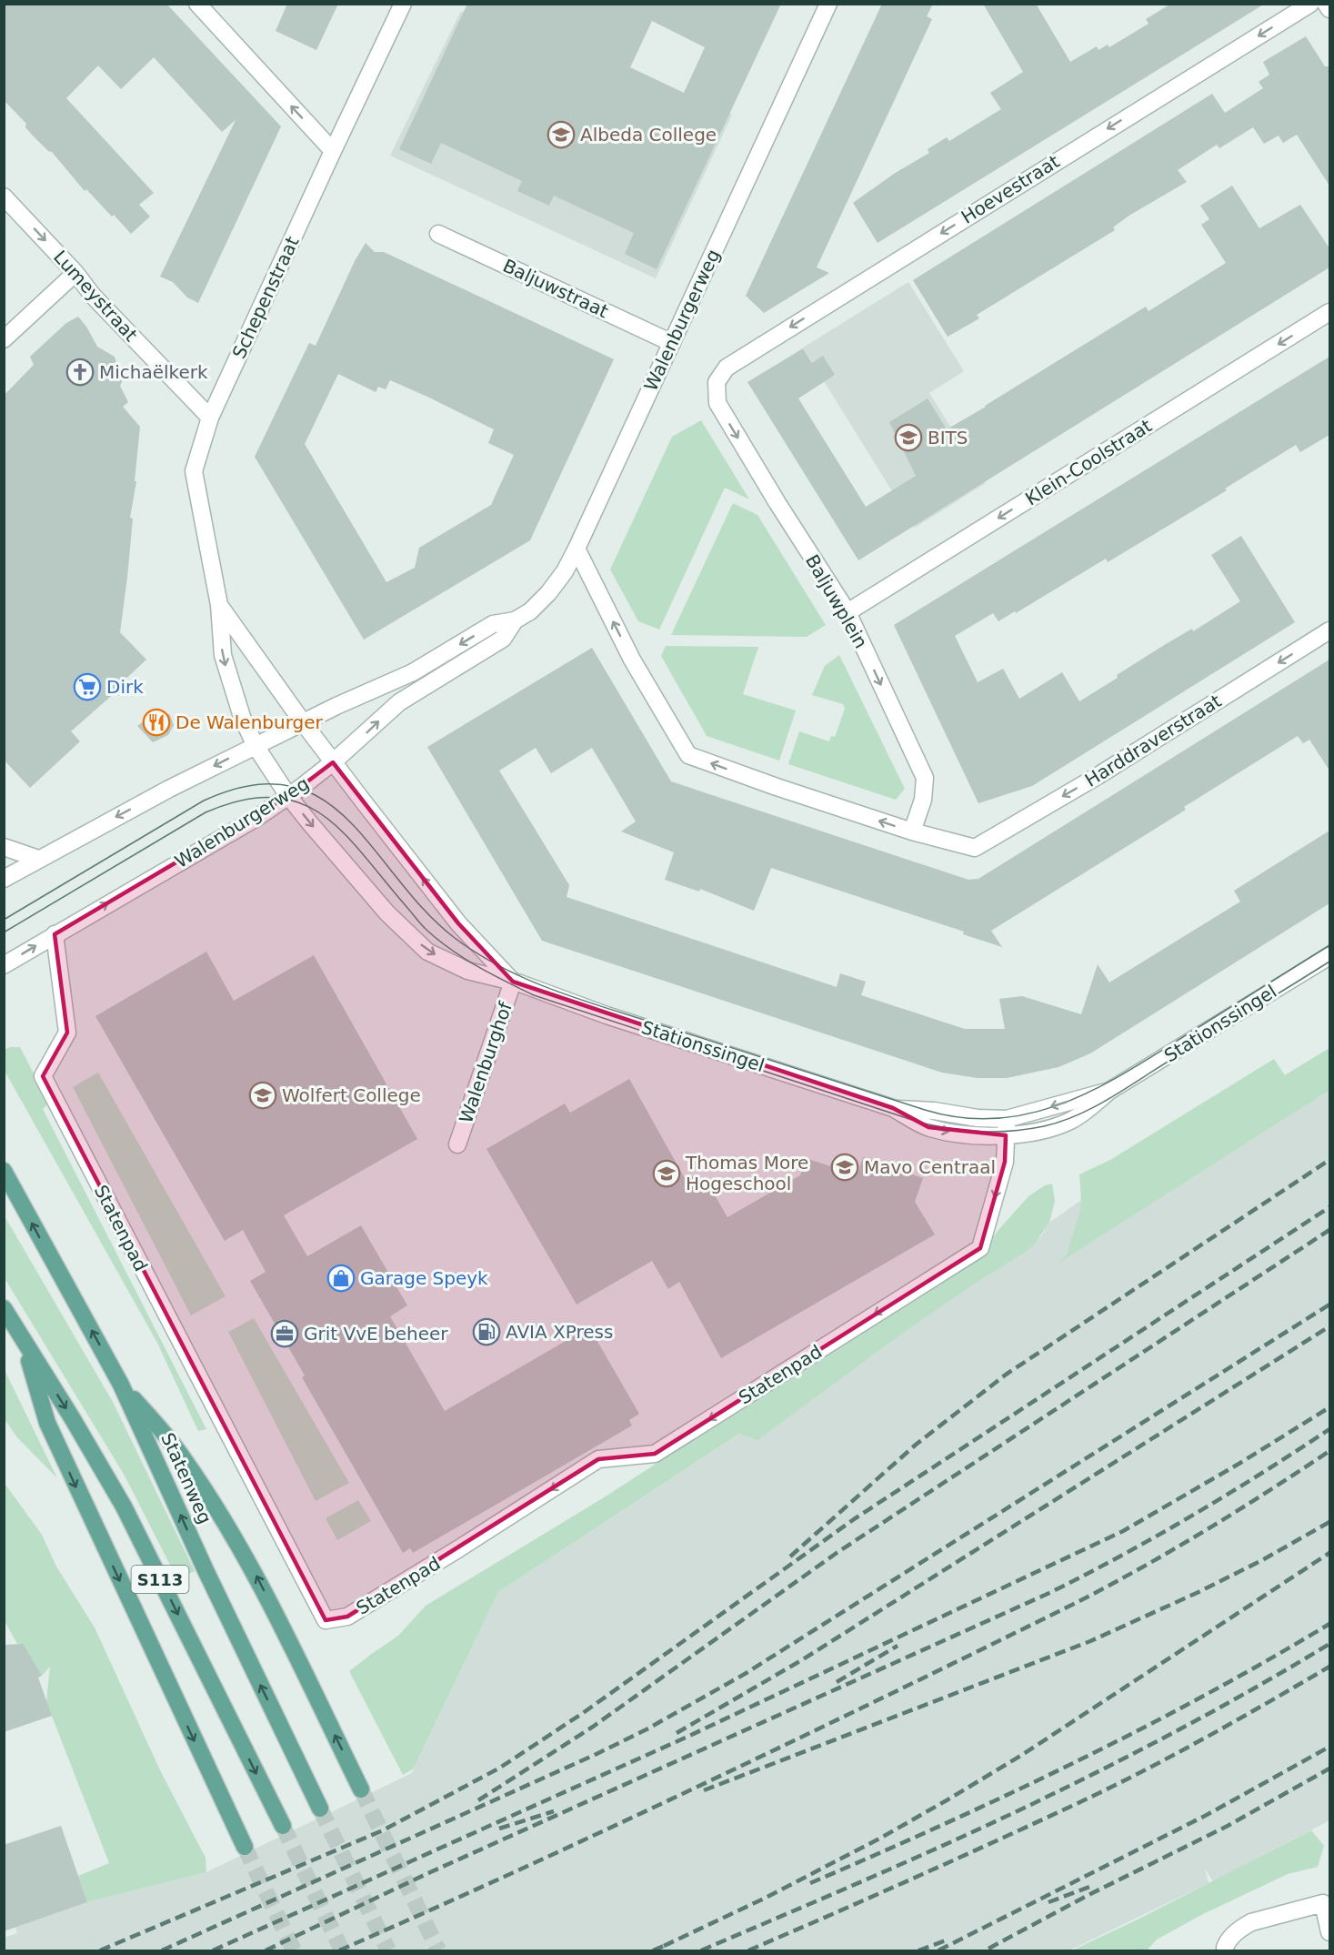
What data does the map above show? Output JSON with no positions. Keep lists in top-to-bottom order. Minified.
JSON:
{"streets":{"main road":["Statenweg","S113"],"street":["Hoevestraat","Baljuwstraat","Lumeystraat","Schepenstraat","Walenburgerweg","Klein-Coolstraat","Baljuwplein","Harddraverstraat","Stationssingel","Walenburghof","Statenpad"]},"crossings":[["Hoevestraat","Baljuwplein"],["Baljuwstraat","Walenburgerweg"],["Lumeystraat","Schepenstraat"],["Schepenstraat","Walenburgerweg"],["Schepenstraat","Stationssingel"],["Walenburgerweg","Stationssingel"],["Walenburgerweg","Statenpad"],["Klein-Coolstraat","Baljuwplein"],["Baljuwplein","Harddraverstraat"],["Stationssingel","Walenburghof"],["Stationssingel","Statenpad"],["Statenweg","S113"]],"one_way":["Hoevestraat","Klein-Coolstraat","Baljuwplein","Harddraverstraat"],"places":{"school or university":["Albeda College","BITS","Wolfert College","Mavo Centraal","Thomas More Hogeschool"],"church":["Michaëlkerk"],"supermarket":["Dirk"],"restaurant":["De Walenburger"],"shop":["Garage Speyk"],"fuel station":["AVIA XPress"],"office":["Grit VvE beheer"]}}
